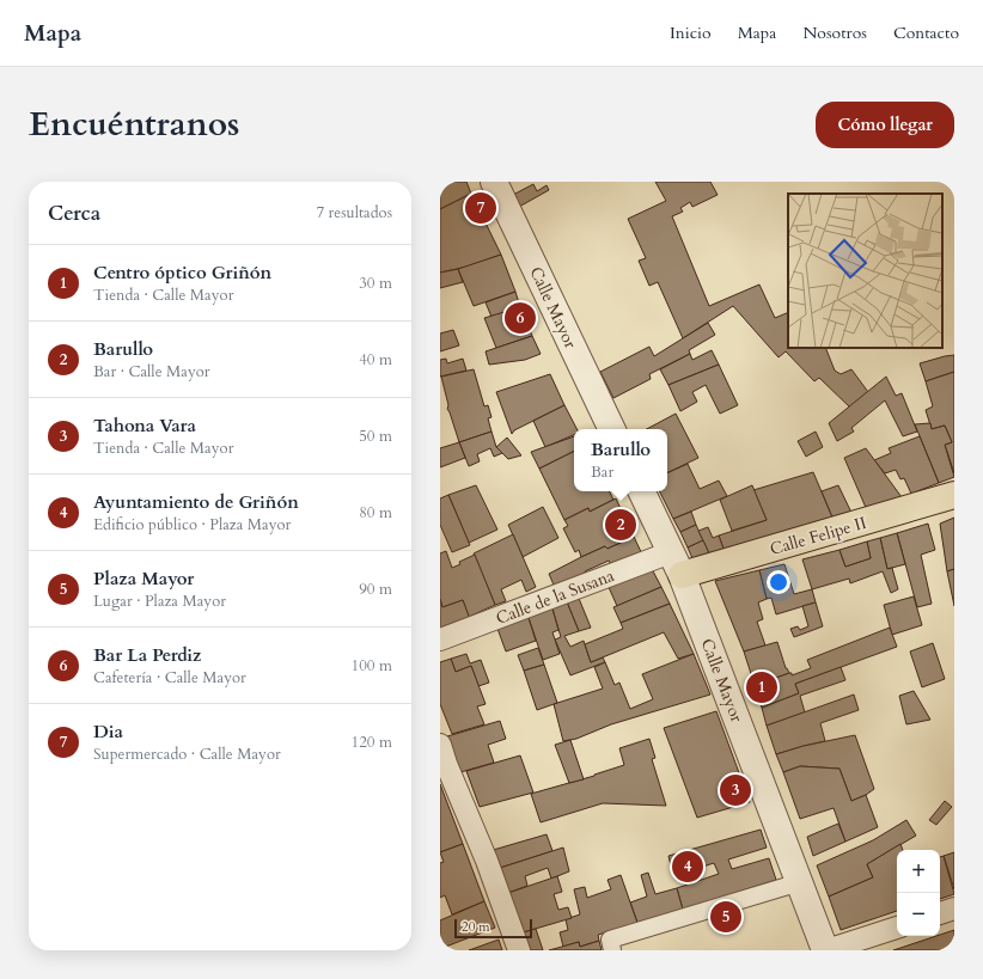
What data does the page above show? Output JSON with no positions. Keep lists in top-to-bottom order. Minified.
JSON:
{"streets":{"main road":["Calle Felipe II"],"street":["Calle Mayor","Calle de la Susana"]},"crossings":[["Calle Mayor","Calle Felipe II"],["Calle Mayor","Calle de la Susana"],["Calle Felipe II","Calle de la Susana"]],"scale_bar":"20 m","page":{"header":"Mapa","nav":["Inicio","Mapa","Nosotros","Contacto"],"title":"Encuéntranos","buttons":"Cómo llegar","heading":["Cerca","7 resultados"],"pins":["7","6","2","1","3","4","5"],"list":[{"mark":"1","name":"Centro óptico Griñón","note":"Tienda · Calle Mayor","value":"30 m"},{"mark":"2","name":"Barullo","note":"Bar · Calle Mayor","value":"40 m"},{"mark":"3","name":"Tahona Vara","note":"Tienda · Calle Mayor","value":"50 m"},{"mark":"4","name":"Ayuntamiento de Griñón","note":"Edificio público · Plaza Mayor","value":"80 m"},{"mark":"5","name":"Plaza Mayor","note":"Lugar · Plaza Mayor","value":"90 m"},{"mark":"6","name":"Bar La Perdiz","note":"Cafetería · Calle Mayor","value":"100 m"},{"mark":"7","name":"Dia","note":"Supermercado · Calle Mayor","value":"120 m"}],"popup":["Barullo","Bar"],"map_buttons":["+","−"],"scale":"20 m"}}
